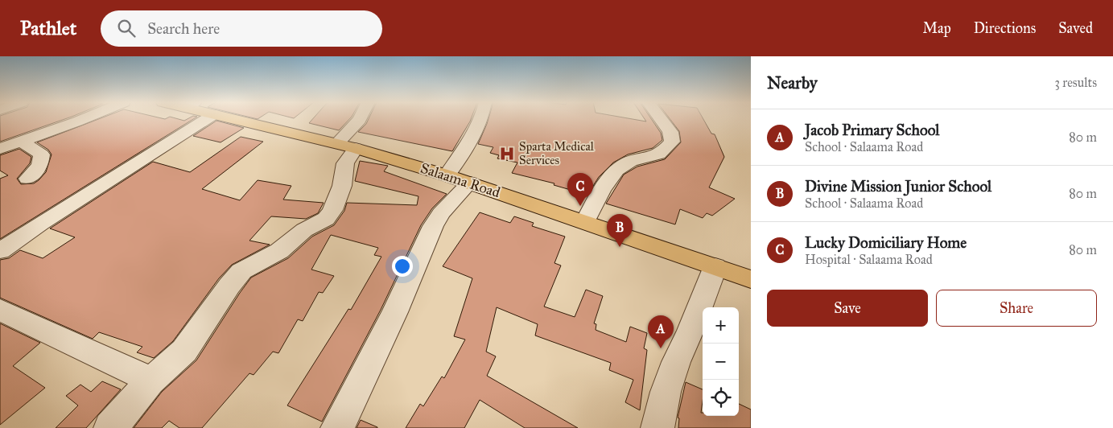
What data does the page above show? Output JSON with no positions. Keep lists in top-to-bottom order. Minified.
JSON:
{"streets":{"main road":["Salaama Road"]},"places":{"hospital":["Sparta Medical Services"]},"page":{"header":"Pathlet","search":"Search here","nav":["Map","Directions","Saved"],"heading":["Nearby","3 results"],"list":[{"mark":"A","name":"Jacob Primary School","note":"School · Salaama Road","value":"80 m"},{"mark":"B","name":"Divine Mission Junior School","note":"School · Salaama Road","value":"80 m"},{"mark":"C","name":"Lucky Domiciliary Home","note":"Hospital · Salaama Road","value":"80 m"}],"pins":["C","B","A"],"buttons":["Save","Share"],"map_buttons":["+","−"]}}
